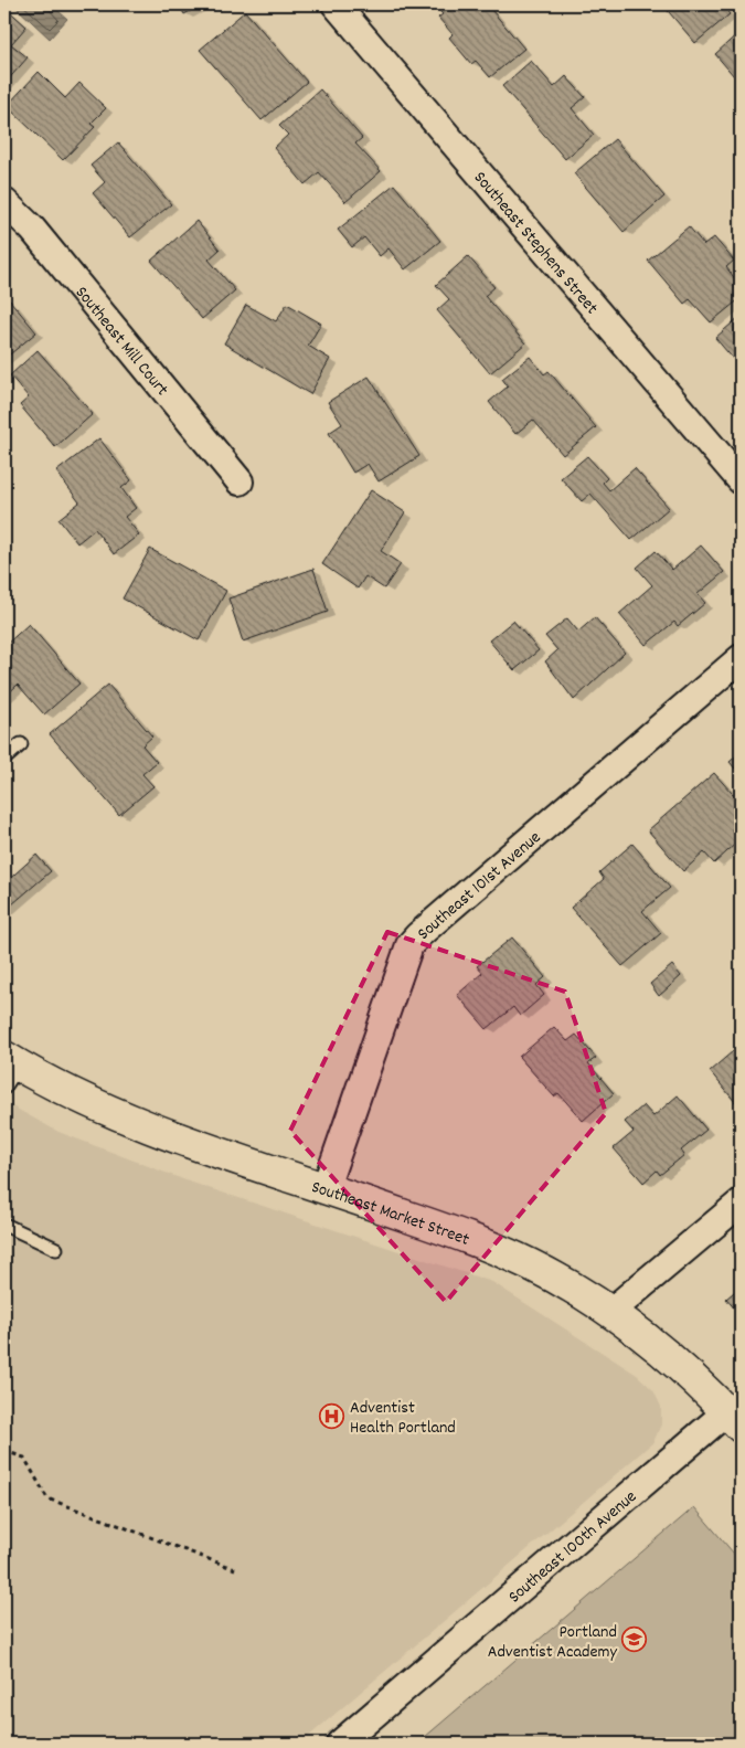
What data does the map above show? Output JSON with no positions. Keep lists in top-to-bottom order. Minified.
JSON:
{"streets":{"street":["Southeast Stephens Street","Southeast Mill Court","Southeast 101st Avenue","Southeast Market Street","Southeast 100th Avenue"]},"crossings":[["Southeast 101st Avenue","Southeast Market Street"],["Southeast Market Street","Southeast 100th Avenue"]],"places":{"hospital":["Adventist Health Portland"],"school or university":["Portland Adventist Academy"]}}
